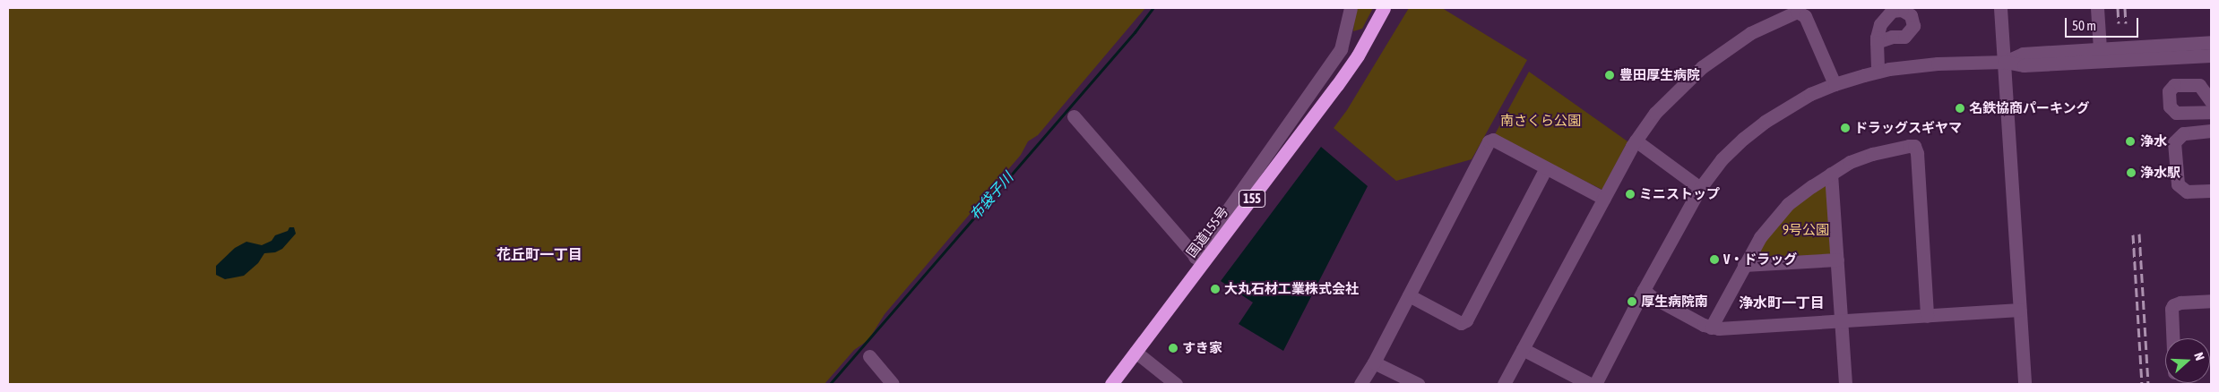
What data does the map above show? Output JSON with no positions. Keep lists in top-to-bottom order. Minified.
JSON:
{"streets":{"highway":["155","国道155号"]},"districts":["花丘町一丁目","浄水町一丁目"],"water":["布袋子川"],"parks":["南さくら公園","9号公園"],"places":["豊田厚生病院","名鉄協商パーキング","ドラッグスギヤマ","浄水","浄水駅","ミニストップ","V・ドラッグ","大丸石材工業株式会社","厚生病院南","すき家"],"scale_bar":"50 m","north":"right"}
